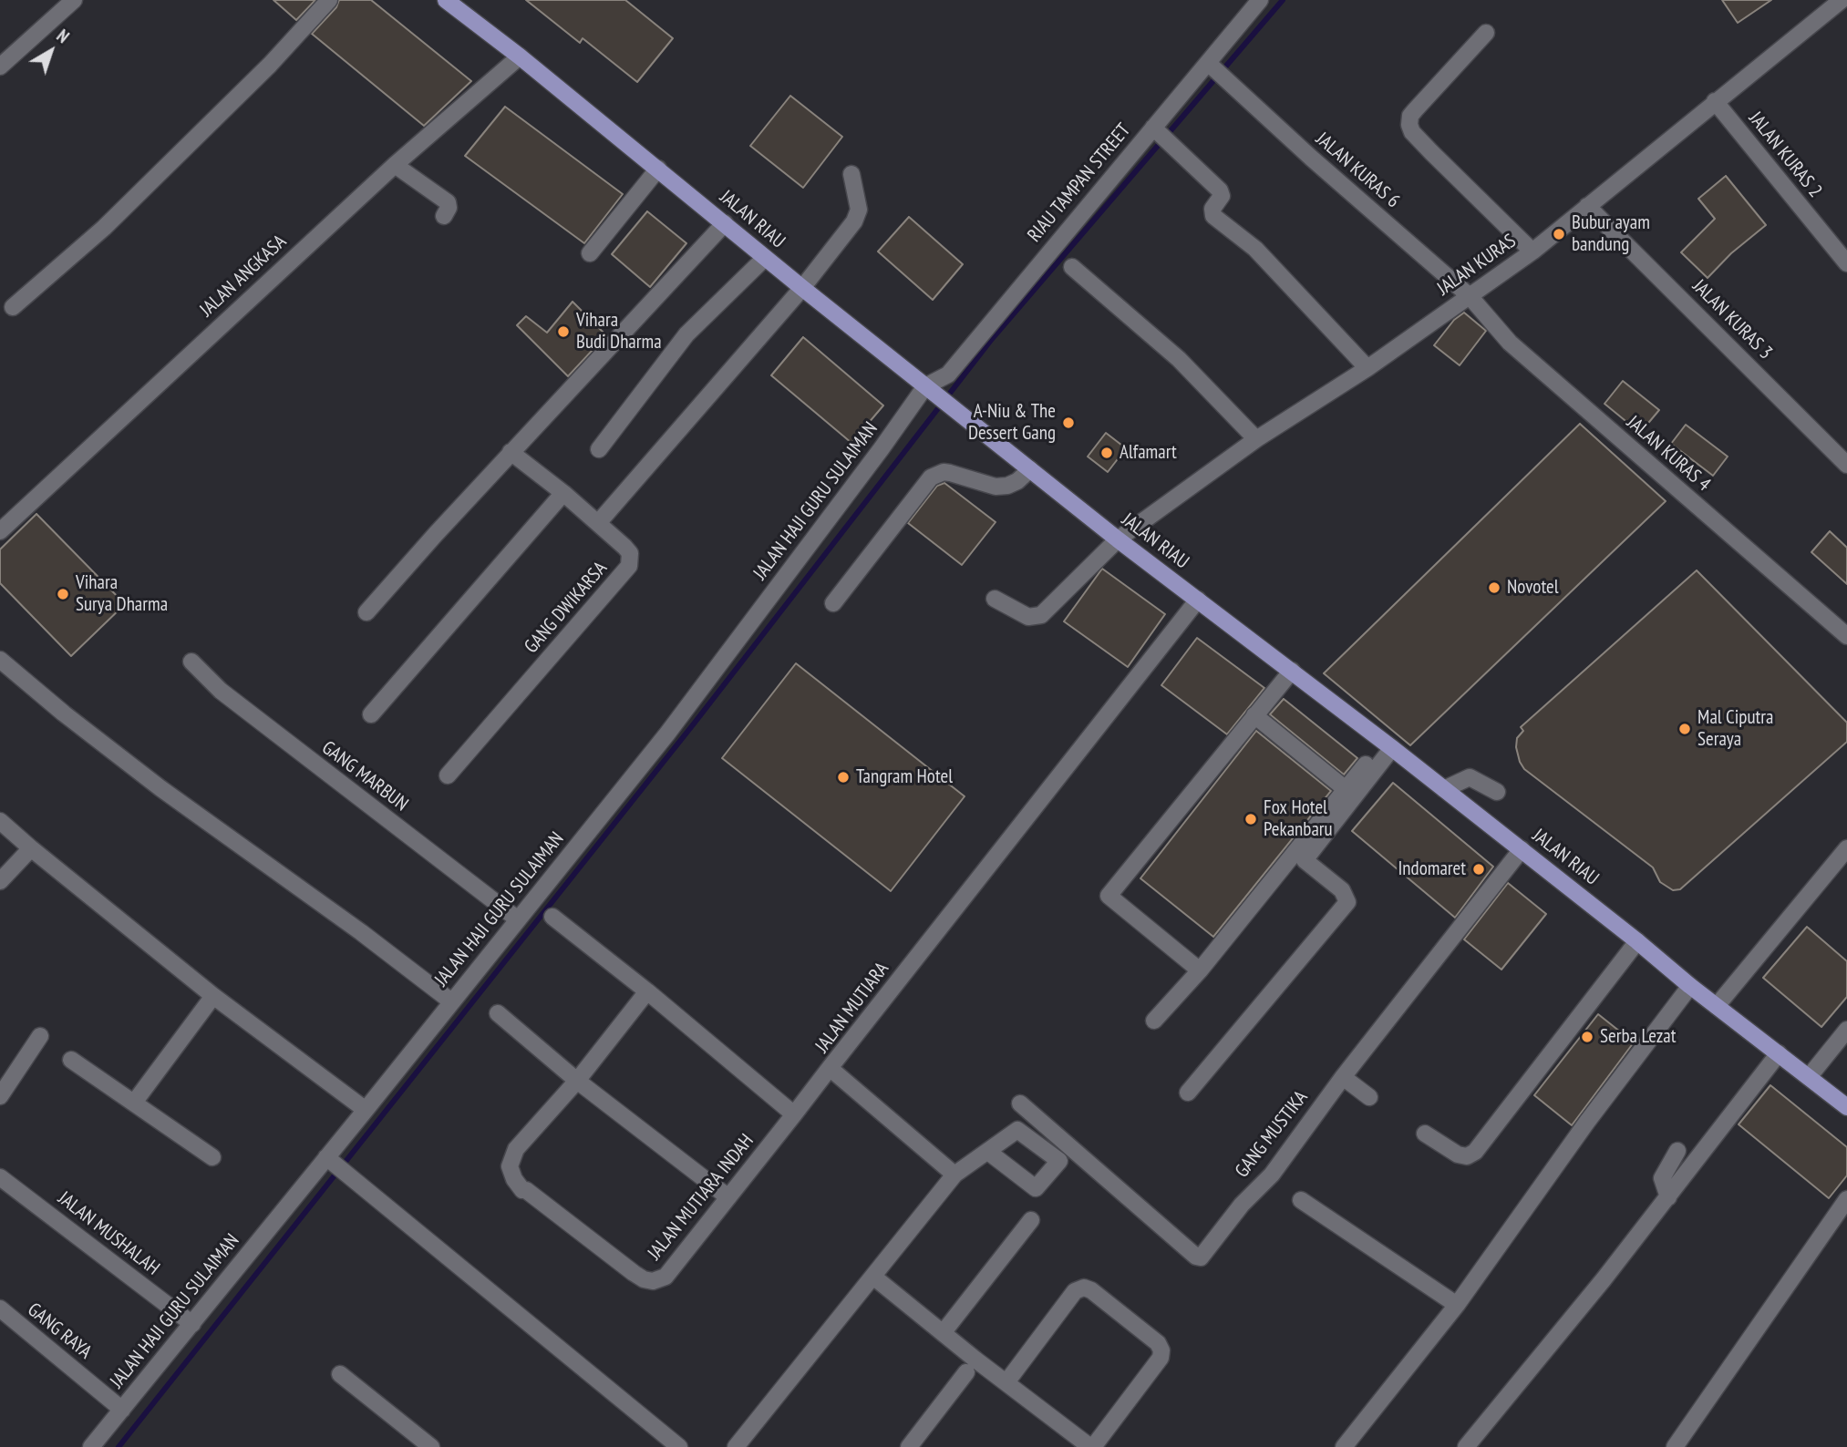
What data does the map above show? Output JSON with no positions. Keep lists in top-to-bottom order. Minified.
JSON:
{"streets":{"main road":["JALAN RIAU"],"street":["JALAN KURAS 2","JALAN KURAS 6","RIAU TAMPAN STREET","JALAN KURAS","JALAN ANGKASA","JALAN KURAS 3","JALAN KURAS 4","JALAN HAJI GURU SULAIMAN","GANG DWIKARSA","GANG MARBUN","JALAN MUTIARA","GANG MUSTIKA","JALAN MUTIARA INDAH","JALAN MUSHALAH","GANG RAYA"]},"crossings":[["JALAN KURAS 2","JALAN KURAS"],["JALAN KURAS 6","RIAU TAMPAN STREET"],["JALAN KURAS 6","JALAN KURAS"],["JALAN KURAS 6","JALAN KURAS 4"],["RIAU TAMPAN STREET","JALAN RIAU"],["RIAU TAMPAN STREET","JALAN HAJI GURU SULAIMAN"],["JALAN RIAU","JALAN KURAS"],["JALAN RIAU","JALAN ANGKASA"],["JALAN RIAU","JALAN HAJI GURU SULAIMAN"],["JALAN RIAU","JALAN MUTIARA"],["JALAN RIAU","GANG MUSTIKA"],["JALAN KURAS","JALAN KURAS 3"],["JALAN KURAS","JALAN KURAS 4"],["JALAN HAJI GURU SULAIMAN","GANG MARBUN"],["JALAN HAJI GURU SULAIMAN","JALAN MUSHALAH"],["JALAN HAJI GURU SULAIMAN","GANG RAYA"],["JALAN MUTIARA","JALAN MUTIARA INDAH"]],"places":["Bubur ayam bandung","Vihara Budi Dharma","A-Niu & The Dessert Gang","Alfamart","Novotel","Vihara Surya Dharma","Mal Ciputra Seraya","Tangram Hotel","Fox Hotel Pekanbaru","Indomaret","Serba Lezat"],"north":"top right"}
